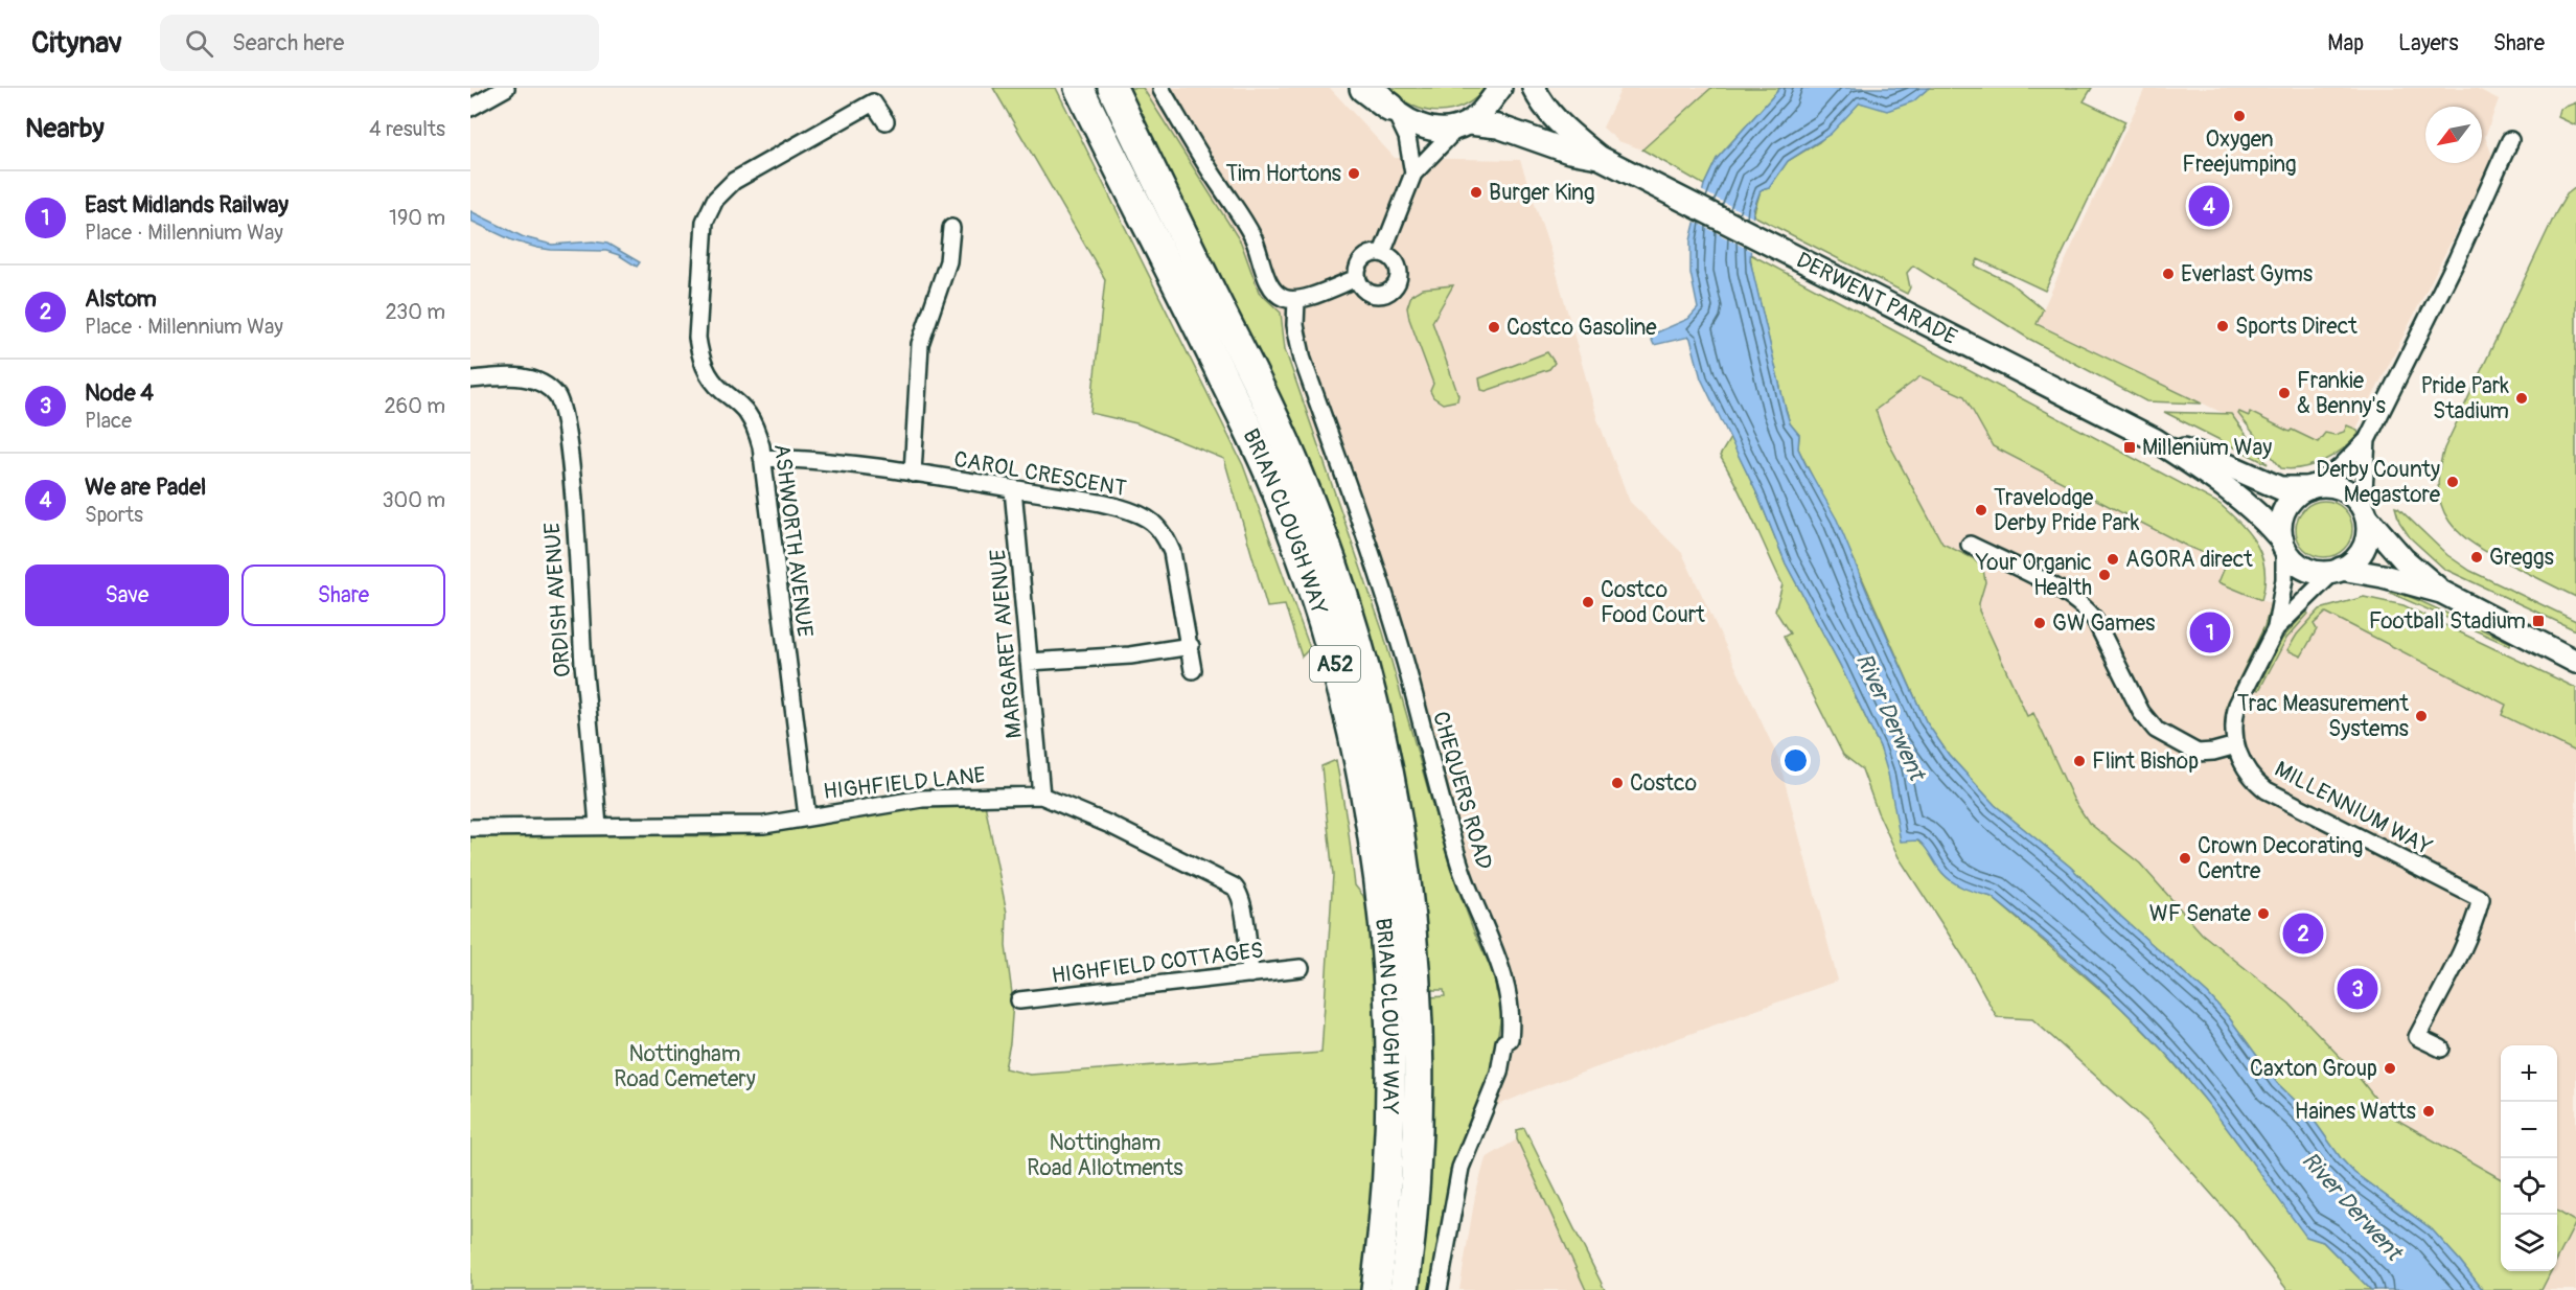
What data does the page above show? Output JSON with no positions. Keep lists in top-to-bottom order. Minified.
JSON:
{"streets":{"highway":["BRIAN CLOUGH WAY","A52"],"street":["DERWENT PARADE","CAROL CRESCENT","ASHWORTH AVENUE","ORDISH AVENUE","MARGARET AVENUE","HIGHFIELD LANE","CHEQUERS ROAD","MILLENNIUM WAY","HIGHFIELD COTTAGES"]},"crossings":[["DERWENT PARADE","MILLENNIUM WAY"],["CAROL CRESCENT","ASHWORTH AVENUE"],["CAROL CRESCENT","MARGARET AVENUE"],["ASHWORTH AVENUE","HIGHFIELD LANE"],["ORDISH AVENUE","HIGHFIELD LANE"],["MARGARET AVENUE","HIGHFIELD LANE"],["HIGHFIELD LANE","HIGHFIELD COTTAGES"]],"water":["River Derwent"],"parks":["Nottingham Road Cemetery","Nottingham Road Allotments"],"places":{"other":["Oxygen Freejumping","Tim Hortons","Burger King","Everlast Gyms","Sports Direct","Costco Gasoline","Frankie & Benny's","Pride Park Stadium","Derby County Megastore","Travelodge Derby Pride Park","Greggs","AGORA direct","Your Organic Health","Costco Food Court","GW Games","Trac Measurement Systems","Flint Bishop","Costco","Crown Decorating Centre","WF Senate","Caxton Group","Haines Watts"],"transit":["Millenium Way","Football Stadium"]},"north":"bottom left","page":{"header":"Citynav","search":"Search here","nav":["Map","Layers","Share"],"heading":["Nearby","4 results"],"list":[{"mark":"1","name":"East Midlands Railway","note":"Place · Millennium Way","value":"190 m"},{"mark":"2","name":"Alstom","note":"Place · Millennium Way","value":"230 m"},{"mark":"3","name":"Node 4","note":"Place","value":"260 m"},{"mark":"4","name":"We are Padel","note":"Sports","value":"300 m"}],"pins":["4","1","2","3"],"buttons":["Save","Share"],"map_buttons":["+","−"]}}
